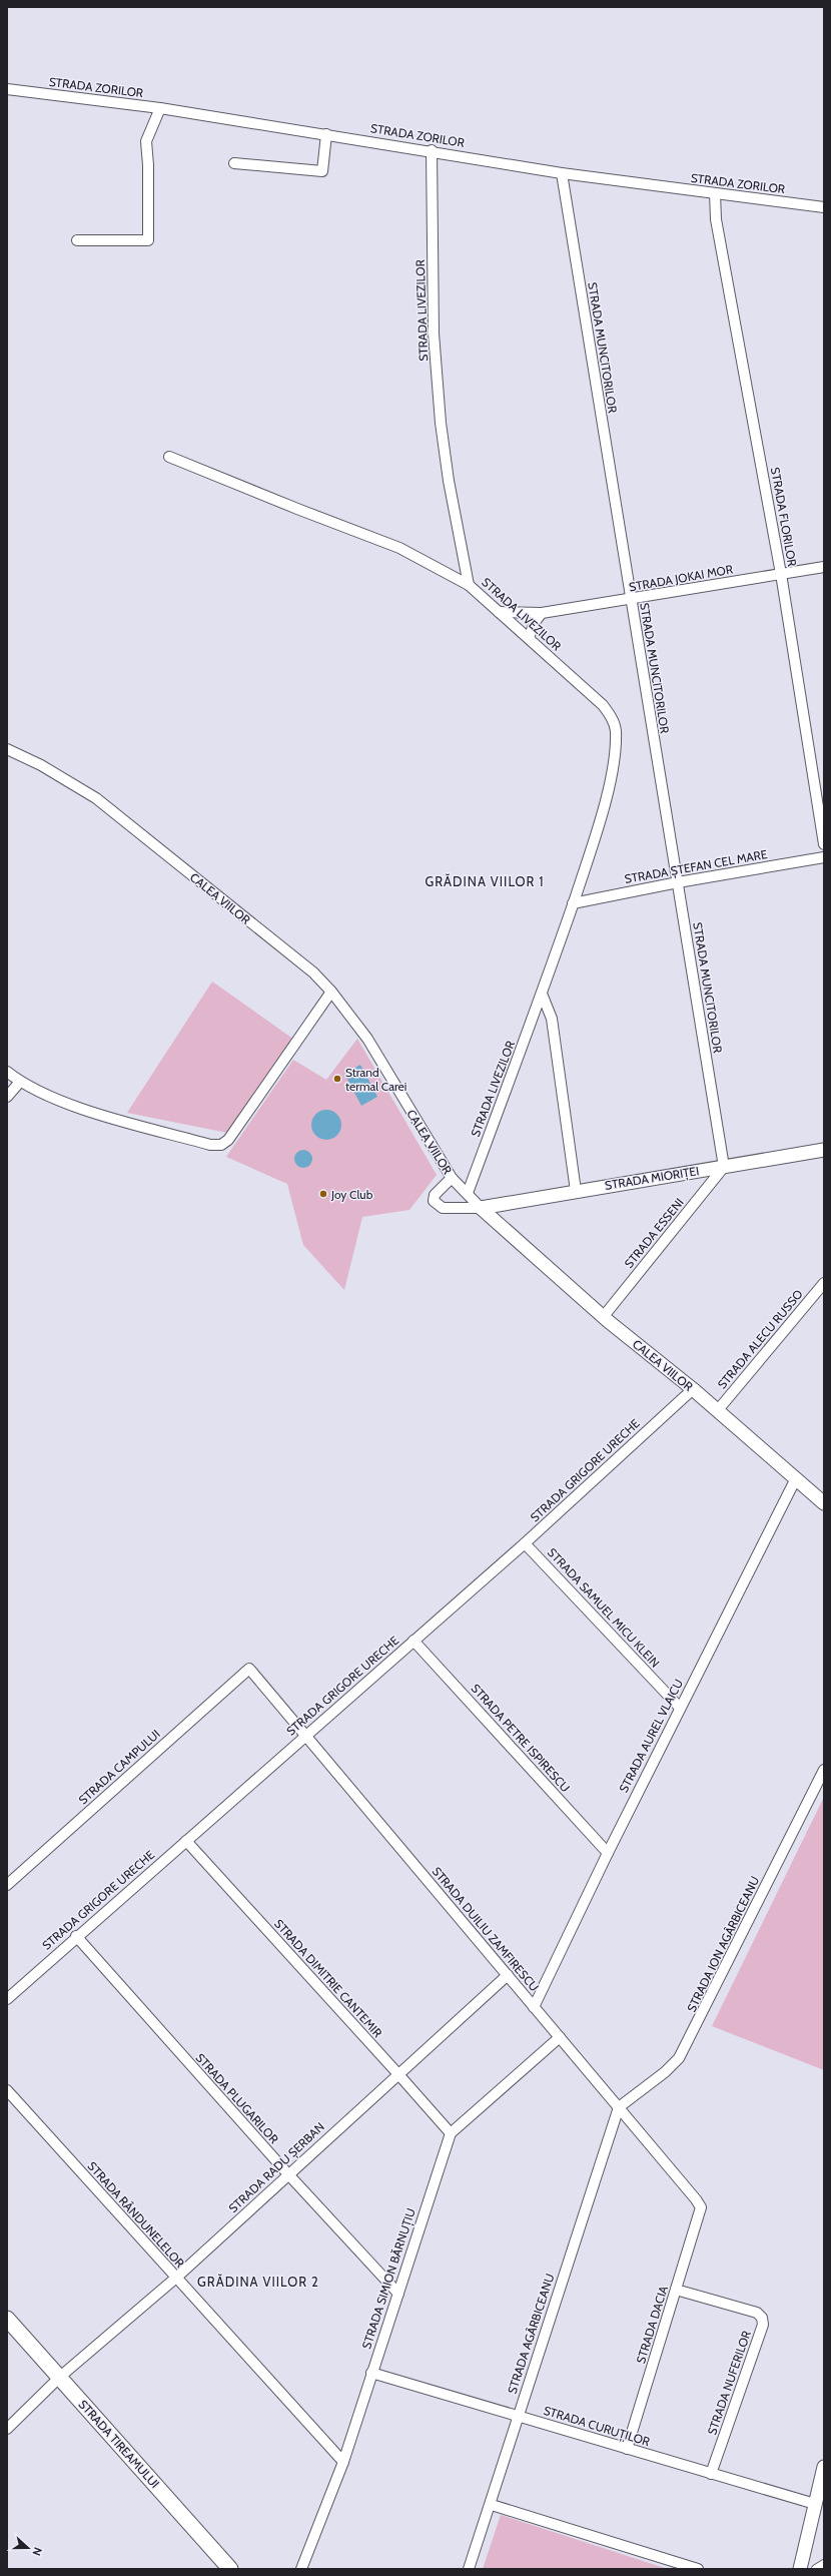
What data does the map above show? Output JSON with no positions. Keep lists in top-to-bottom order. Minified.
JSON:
{"streets":{"main road":["STRADA TIREAMULUI"],"street":["STRADA ZORILOR","STRADA LIVEZILOR","STRADA MUNCITORILOR","STRADA FLORILOR","STRADA JOKAI MOR","STRADA ȘTEFAN CEL MARE","CALEA VIILOR","STRADA MIORIȚEI","STRADA ESSENI","STRADA ALECU RUSSO","STRADA GRIGORE URECHE","STRADA SAMUEL MICU KLEIN","STRADA AUREL VLAICU","STRADA PETRE ISPIRESCU","STRADA CAMPULUI","STRADA DUILIU ZAMFIRESCU","STRADA ION AGÂRBICEANU","STRADA DIMITRIE CANTEMIR","STRADA PLUGARILOR","STRADA RADU ȘERBAN","STRADA RÂNDUNELELOR","STRADA SIMION BĂRNUȚIU","STRADA DACIA","STRADA AGÂRBICEANU","STRADA NUFERILOR","STRADA CURUȚILOR"]},"crossings":[["STRADA ZORILOR","STRADA LIVEZILOR"],["STRADA ZORILOR","STRADA MUNCITORILOR"],["STRADA ZORILOR","STRADA FLORILOR"],["STRADA LIVEZILOR","STRADA JOKAI MOR"],["STRADA LIVEZILOR","STRADA ȘTEFAN CEL MARE"],["STRADA LIVEZILOR","CALEA VIILOR"],["STRADA MUNCITORILOR","STRADA JOKAI MOR"],["STRADA MUNCITORILOR","STRADA ȘTEFAN CEL MARE"],["STRADA MUNCITORILOR","STRADA MIORIȚEI"],["STRADA MUNCITORILOR","STRADA ESSENI"],["STRADA FLORILOR","STRADA JOKAI MOR"],["CALEA VIILOR","STRADA MIORIȚEI"],["CALEA VIILOR","STRADA ESSENI"],["CALEA VIILOR","STRADA ALECU RUSSO"],["CALEA VIILOR","STRADA GRIGORE URECHE"],["CALEA VIILOR","STRADA AUREL VLAICU"],["STRADA MIORIȚEI","STRADA ESSENI"],["STRADA GRIGORE URECHE","STRADA SAMUEL MICU KLEIN"],["STRADA GRIGORE URECHE","STRADA PETRE ISPIRESCU"],["STRADA GRIGORE URECHE","STRADA DUILIU ZAMFIRESCU"],["STRADA GRIGORE URECHE","STRADA DIMITRIE CANTEMIR"],["STRADA GRIGORE URECHE","STRADA PLUGARILOR"],["STRADA SAMUEL MICU KLEIN","STRADA AUREL VLAICU"],["STRADA AUREL VLAICU","STRADA PETRE ISPIRESCU"],["STRADA AUREL VLAICU","STRADA DUILIU ZAMFIRESCU"],["STRADA CAMPULUI","STRADA DUILIU ZAMFIRESCU"],["STRADA DUILIU ZAMFIRESCU","STRADA ION AGÂRBICEANU"],["STRADA DUILIU ZAMFIRESCU","STRADA RADU ȘERBAN"],["STRADA DUILIU ZAMFIRESCU","STRADA DACIA"],["STRADA DUILIU ZAMFIRESCU","STRADA AGÂRBICEANU"],["STRADA ION AGÂRBICEANU","STRADA AGÂRBICEANU"],["STRADA DIMITRIE CANTEMIR","STRADA RADU ȘERBAN"],["STRADA DIMITRIE CANTEMIR","STRADA SIMION BĂRNUȚIU"],["STRADA PLUGARILOR","STRADA RADU ȘERBAN"],["STRADA PLUGARILOR","STRADA SIMION BĂRNUȚIU"],["STRADA RADU ȘERBAN","STRADA RÂNDUNELELOR"],["STRADA RADU ȘERBAN","STRADA TIREAMULUI"],["STRADA RÂNDUNELELOR","STRADA SIMION BĂRNUȚIU"],["STRADA SIMION BĂRNUȚIU","STRADA CURUȚILOR"],["STRADA DACIA","STRADA NUFERILOR"],["STRADA DACIA","STRADA CURUȚILOR"],["STRADA AGÂRBICEANU","STRADA CURUȚILOR"],["STRADA NUFERILOR","STRADA CURUȚILOR"]],"districts":["GRĂDINA VIILOR 1","GRĂDINA VIILOR 2"],"places":["Strand termal Carei","Joy Club"],"north":"right"}
